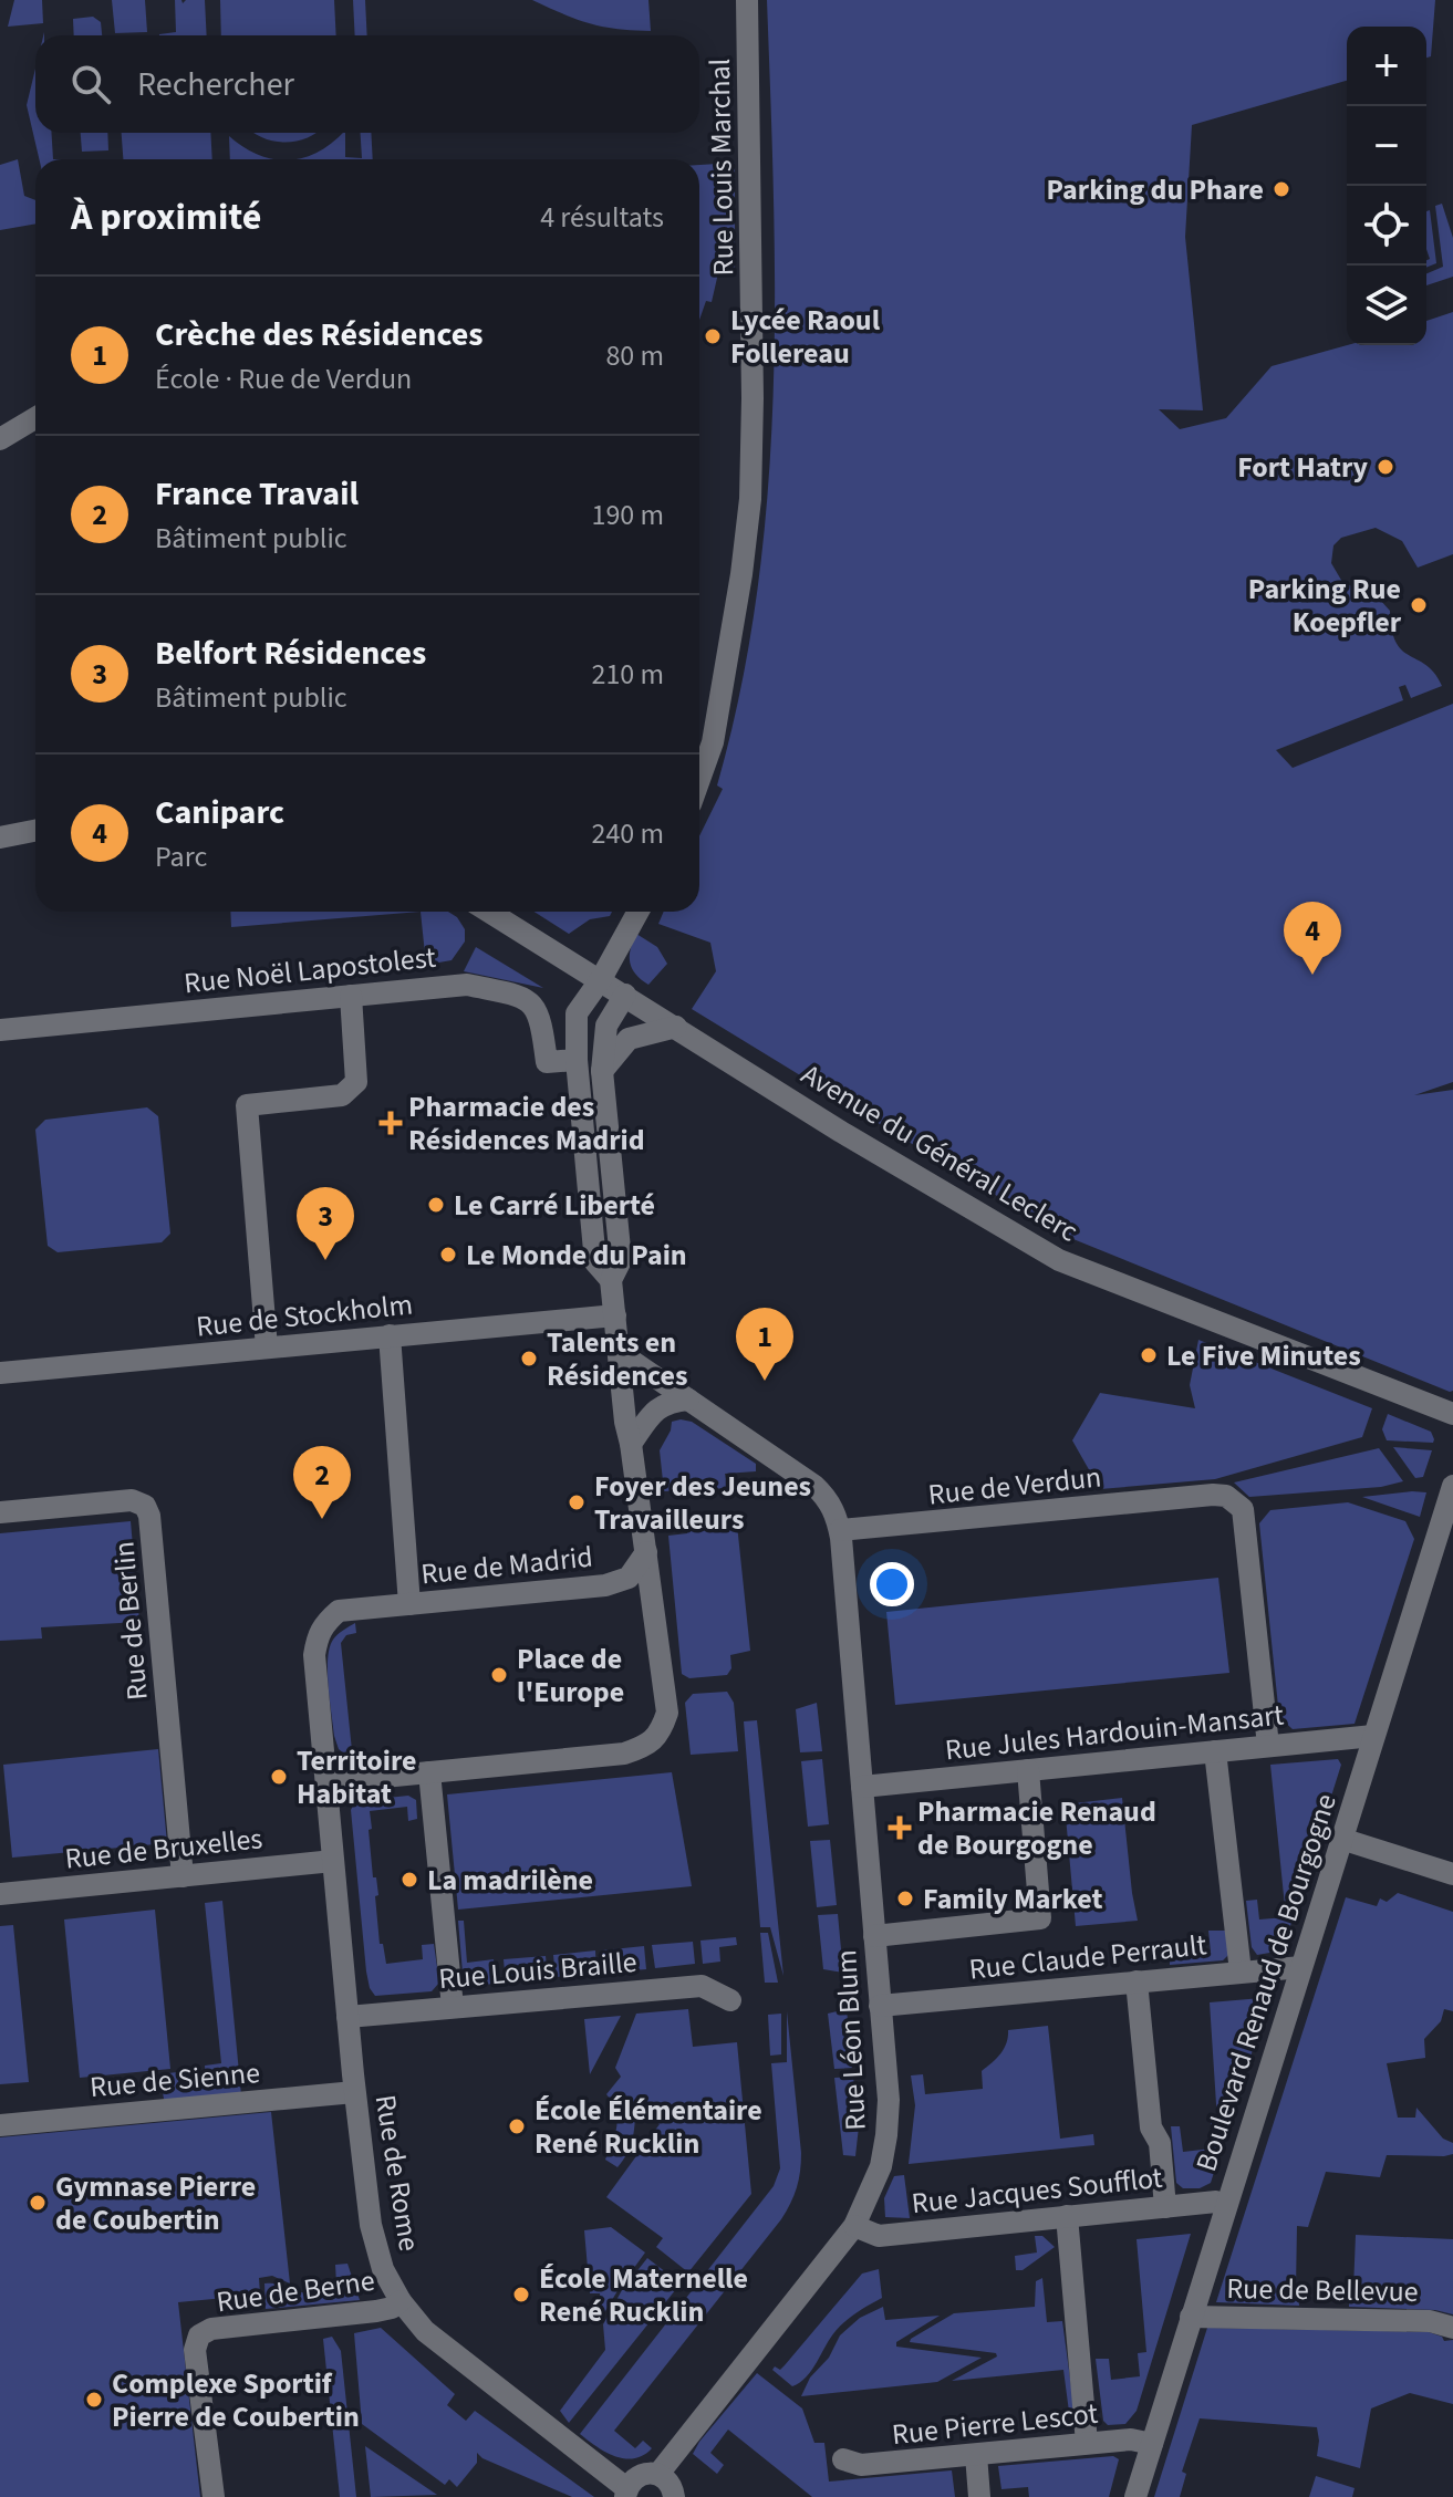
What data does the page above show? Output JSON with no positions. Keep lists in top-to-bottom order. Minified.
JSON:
{"streets":{"street":["Rue Louis Marchal","Rue Noël Lapostolest","Avenue du Général Leclerc","Rue de Stockholm","Rue de Verdun","Rue de Madrid","Rue de Berlin","Rue Jules Hardouin-Mansart","Rue de Bruxelles","Rue Claude Perrault","Rue Louis Braille","Boulevard Renaud de Bourgogne","Rue Léon Blum","Rue de Sienne","Rue de Rome","Rue Jacques Soufflot","Rue de Bellevue","Rue de Berne","Rue Pierre Lescot"]},"crossings":[["Rue de Verdun","Rue Jules Hardouin-Mansart"],["Rue de Verdun","Rue Léon Blum"],["Rue de Berlin","Rue de Bruxelles"],["Rue Jules Hardouin-Mansart","Boulevard Renaud de Bourgogne"],["Rue Jules Hardouin-Mansart","Rue Léon Blum"],["Rue de Bruxelles","Rue de Rome"],["Rue Claude Perrault","Boulevard Renaud de Bourgogne"],["Rue Claude Perrault","Rue Léon Blum"],["Rue Louis Braille","Rue de Rome"],["Boulevard Renaud de Bourgogne","Rue Jacques Soufflot"],["Boulevard Renaud de Bourgogne","Rue de Bellevue"],["Boulevard Renaud de Bourgogne","Rue Pierre Lescot"],["Rue Léon Blum","Rue Jacques Soufflot"],["Rue de Sienne","Rue de Rome"],["Rue de Rome","Rue de Berne"]],"places":{"other":["Parking du Phare","Lycée Raoul Follereau","Fort Hatry","Parking Rue Koepfler","Le Carré Liberté","Le Monde du Pain","Le Five Minutes","Talents en Résidences","Foyer des Jeunes Travailleurs","Place de l'Europe","Territoire Habitat","La madrilène","Family Market","École Élémentaire René Rucklin","Gymnase Pierre de Coubertin","École Maternelle René Rucklin","Complexe Sportif Pierre de Coubertin"],"health":["Pharmacie des Résidences Madrid","Pharmacie Renaud de Bourgogne"]},"page":{"map_buttons":["+","−"],"search":"Rechercher","heading":["À proximité","4 résultats"],"list":[{"mark":"1","name":"Crèche des Résidences","note":"École · Rue de Verdun","value":"80 m"},{"mark":"2","name":"France Travail","note":"Bâtiment public","value":"190 m"},{"mark":"3","name":"Belfort Résidences","note":"Bâtiment public","value":"210 m"},{"mark":"4","name":"Caniparc","note":"Parc","value":"240 m"}],"pins":["4","3","1","2"]}}
